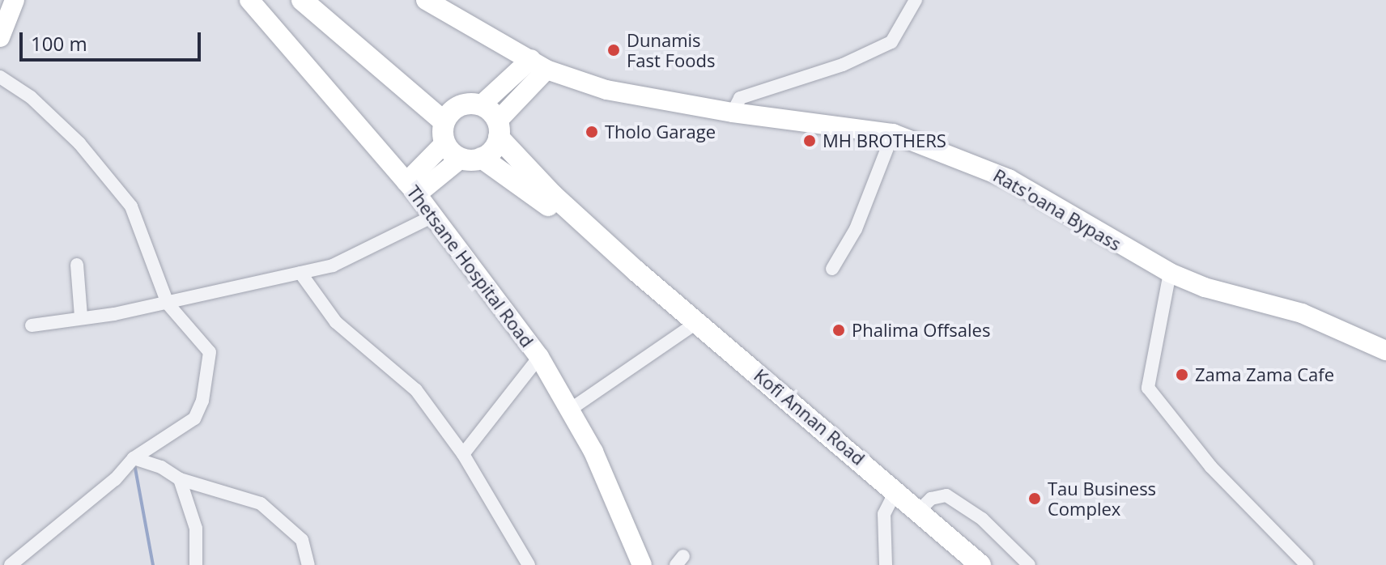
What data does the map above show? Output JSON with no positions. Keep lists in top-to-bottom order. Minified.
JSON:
{"streets":{"main road":["Kofi Annan Road"],"street":["Rats'oana Bypass","Thetsane Hospital Road"]},"places":["Dunamis Fast Foods","Tholo Garage","MH BROTHERS","Phalima Offsales","Zama Zama Cafe","Tau Business Complex"],"scale_bar":"100 m"}
